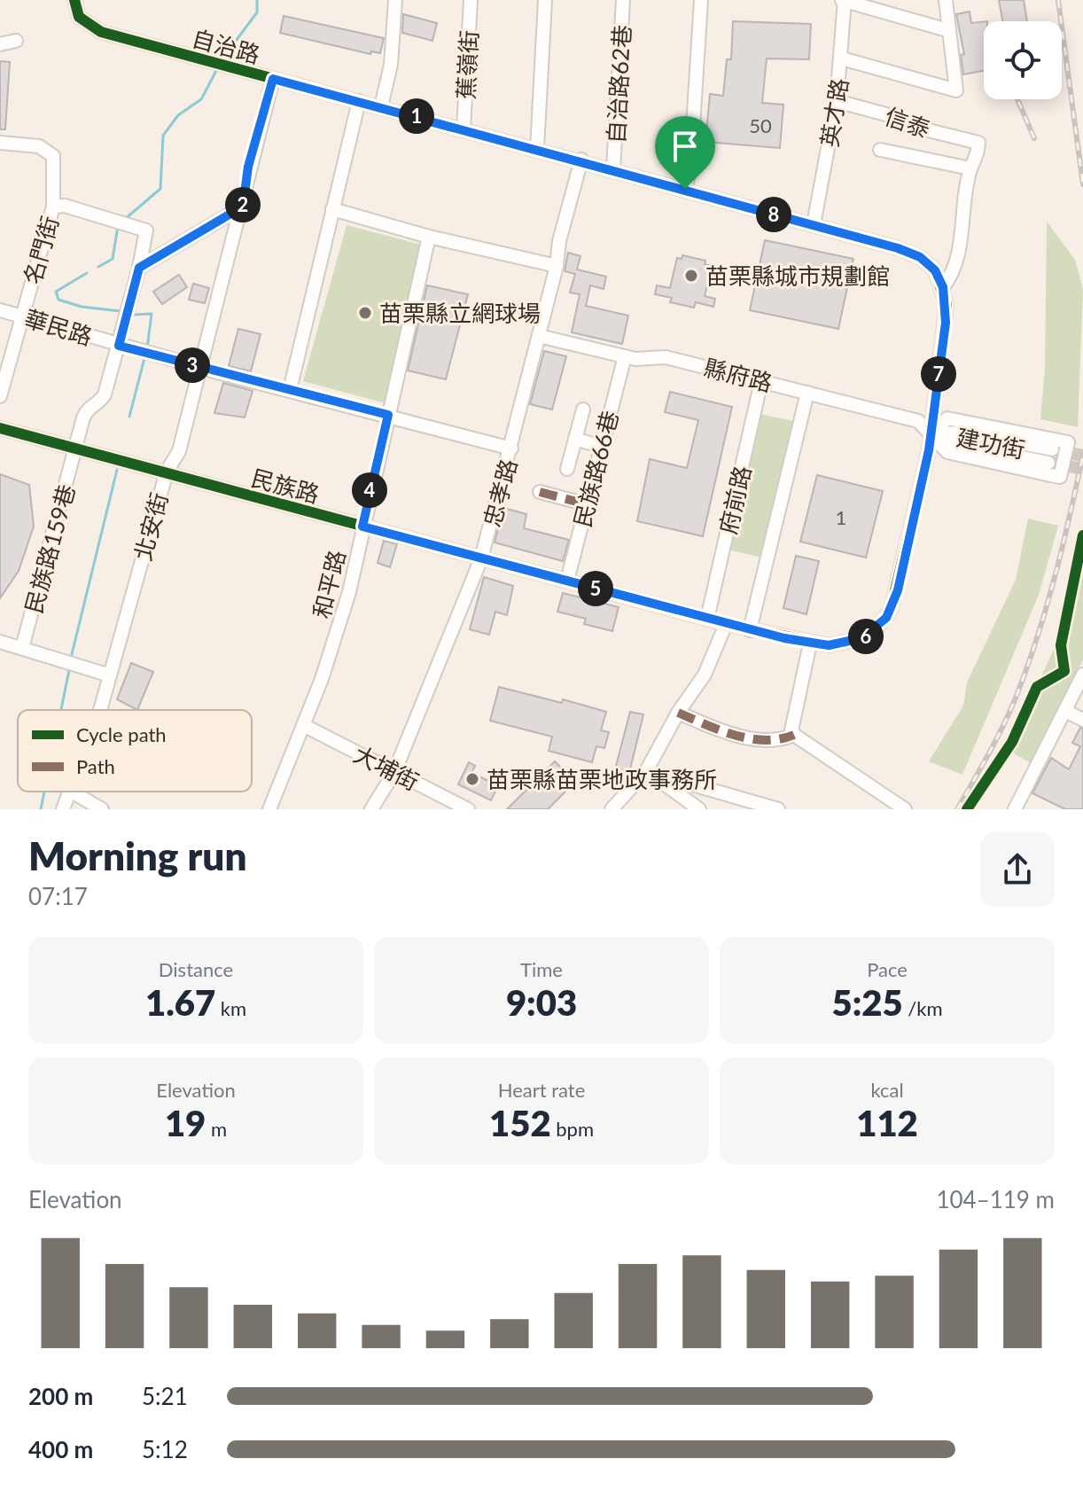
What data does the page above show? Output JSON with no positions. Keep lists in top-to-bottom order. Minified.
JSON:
{"streets":{"street":["自治路","蕉嶺街","自治路62巷","英才路","信泰","名門街","華民路","縣府路","建功街","民族路66巷","民族路","忠孝路","府前路","北安街","民族路159巷","和平路","大埔街"]},"crossings":[["自治路","蕉嶺街"],["自治路","自治路62巷"],["自治路","英才路"],["自治路","民族路"],["自治路","忠孝路"],["自治路","北安街"],["英才路","信泰"],["名門街","華民路"],["名門街","民族路159巷"],["華民路","忠孝路"],["華民路","北安街"],["華民路","民族路159巷"],["華民路","和平路"],["縣府路","建功街"],["縣府路","民族路66巷"],["縣府路","民族路"],["縣府路","忠孝路"],["縣府路","府前路"],["建功街","民族路"],["民族路66巷","民族路"],["民族路","忠孝路"],["民族路","府前路"],["民族路","北安街"],["民族路","民族路159巷"],["民族路","和平路"],["忠孝路","大埔街"],["和平路","大埔街"]],"places":["苗栗縣城市規劃館","苗栗縣立網球場","苗栗縣苗栗地政事務所"],"house_numbers":["50","1"],"legend":["Cycle path","Path"],"page":{"pins":["1","2","8","3","7","4","5","6"],"heading":["Morning run","07:17"],"stats":[["Distance","1.67 km"],["Time","9:03"],["Pace","5:25 /km"],["Elevation","19 m"],["Heart rate","152 bpm"],["kcal","112"]],"chart":["Elevation","104–119 m"],"list":[{"name":"200 m","note":"5:21"},{"name":"400 m","note":"5:12"}]}}
